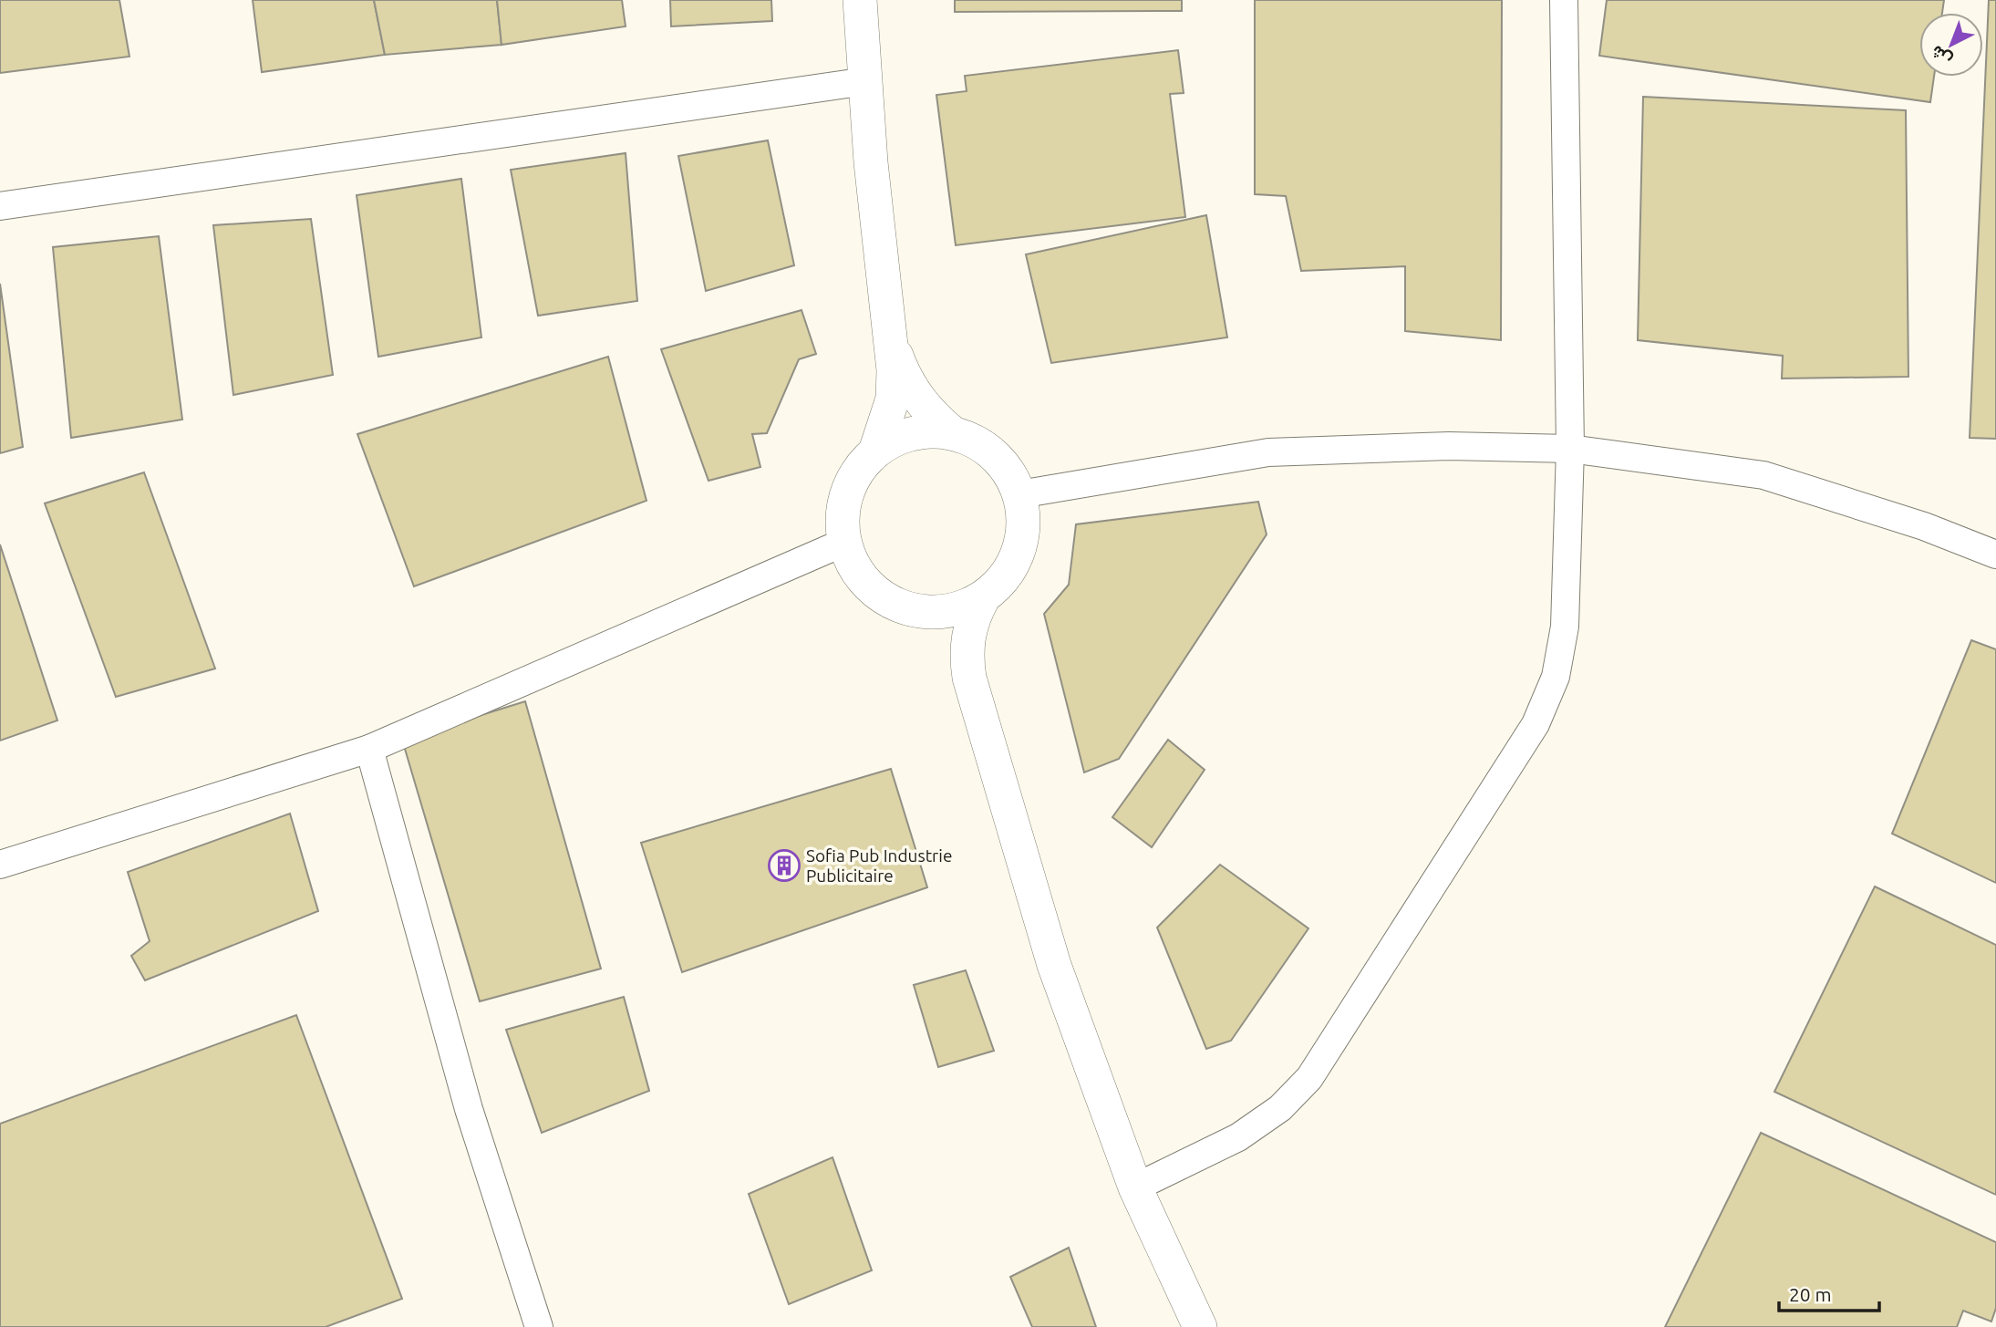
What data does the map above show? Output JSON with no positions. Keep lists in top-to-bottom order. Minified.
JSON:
{"places":{"building":["Sofia Pub Industrie Publicitaire"]},"scale_bar":"20 m","north":"bottom left"}
